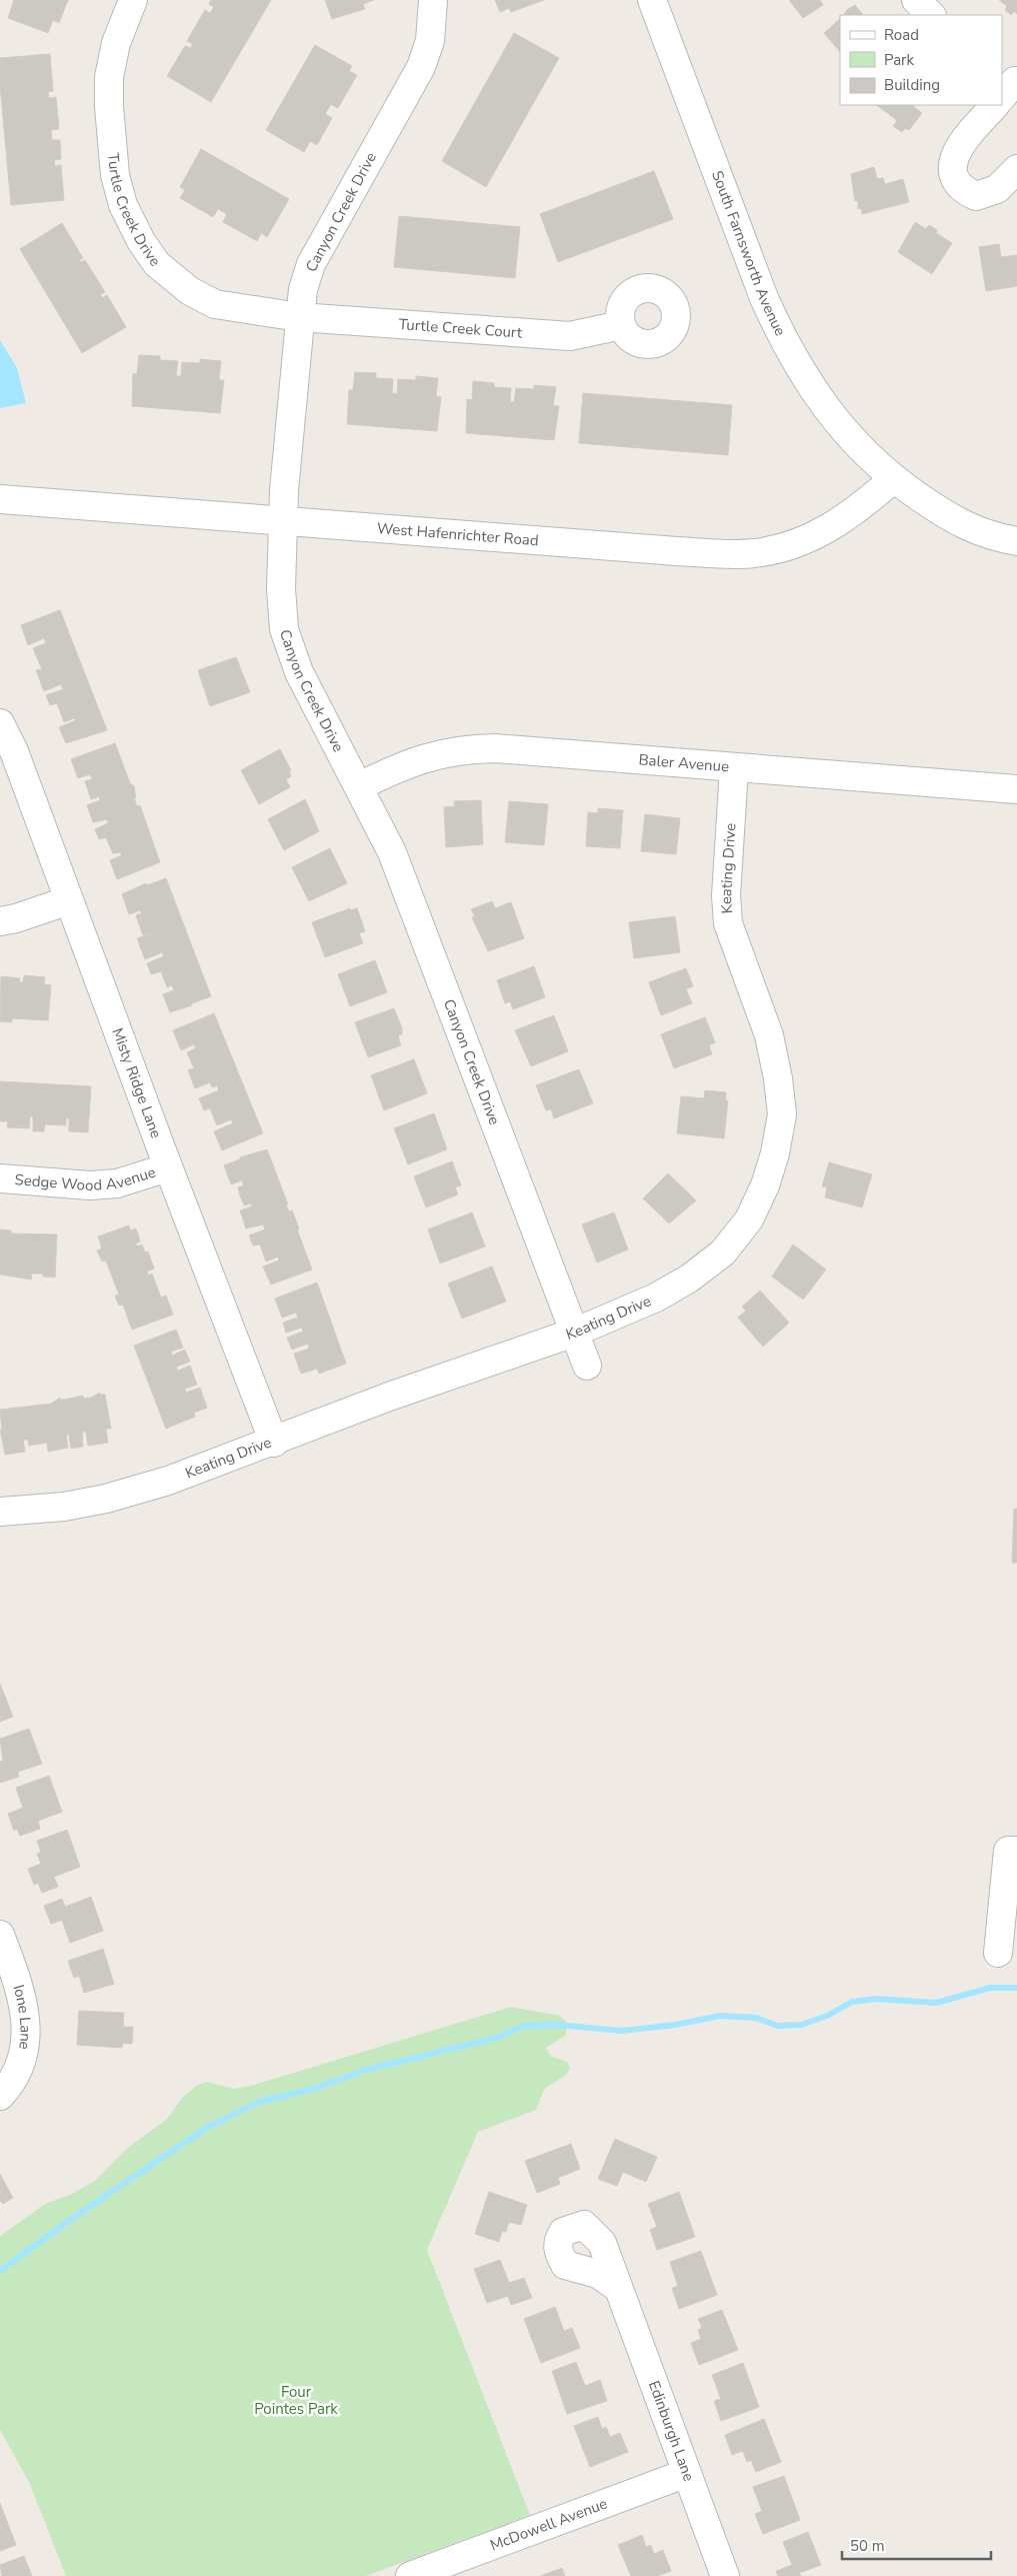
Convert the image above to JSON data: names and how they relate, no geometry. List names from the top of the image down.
{
  "streets": {
    "street": [
      "Turtle Creek Drive",
      "Canyon Creek Drive",
      "South Farnsworth Avenue",
      "Turtle Creek Court",
      "West Hafenrichter Road",
      "Baler Avenue",
      "Keating Drive",
      "Misty Ridge Lane",
      "Sedge Wood Avenue",
      "Ione Lane",
      "Edinburgh Lane",
      "McDowell Avenue"
    ]
  },
  "crossings": [
    ["Turtle Creek Drive", "Canyon Creek Drive"],
    ["Turtle Creek Drive", "Turtle Creek Court"],
    ["Canyon Creek Drive", "Turtle Creek Court"],
    ["Canyon Creek Drive", "West Hafenrichter Road"],
    ["Canyon Creek Drive", "Baler Avenue"],
    ["Canyon Creek Drive", "Keating Drive"],
    ["South Farnsworth Avenue", "West Hafenrichter Road"],
    ["Baler Avenue", "Keating Drive"],
    ["Keating Drive", "Misty Ridge Lane"],
    ["Misty Ridge Lane", "Sedge Wood Avenue"],
    ["Edinburgh Lane", "McDowell Avenue"]
  ],
  "parks": ["Four Pointes Park"],
  "legend": ["Road", "Park", "Building"],
  "scale_bar": "50 m"
}
